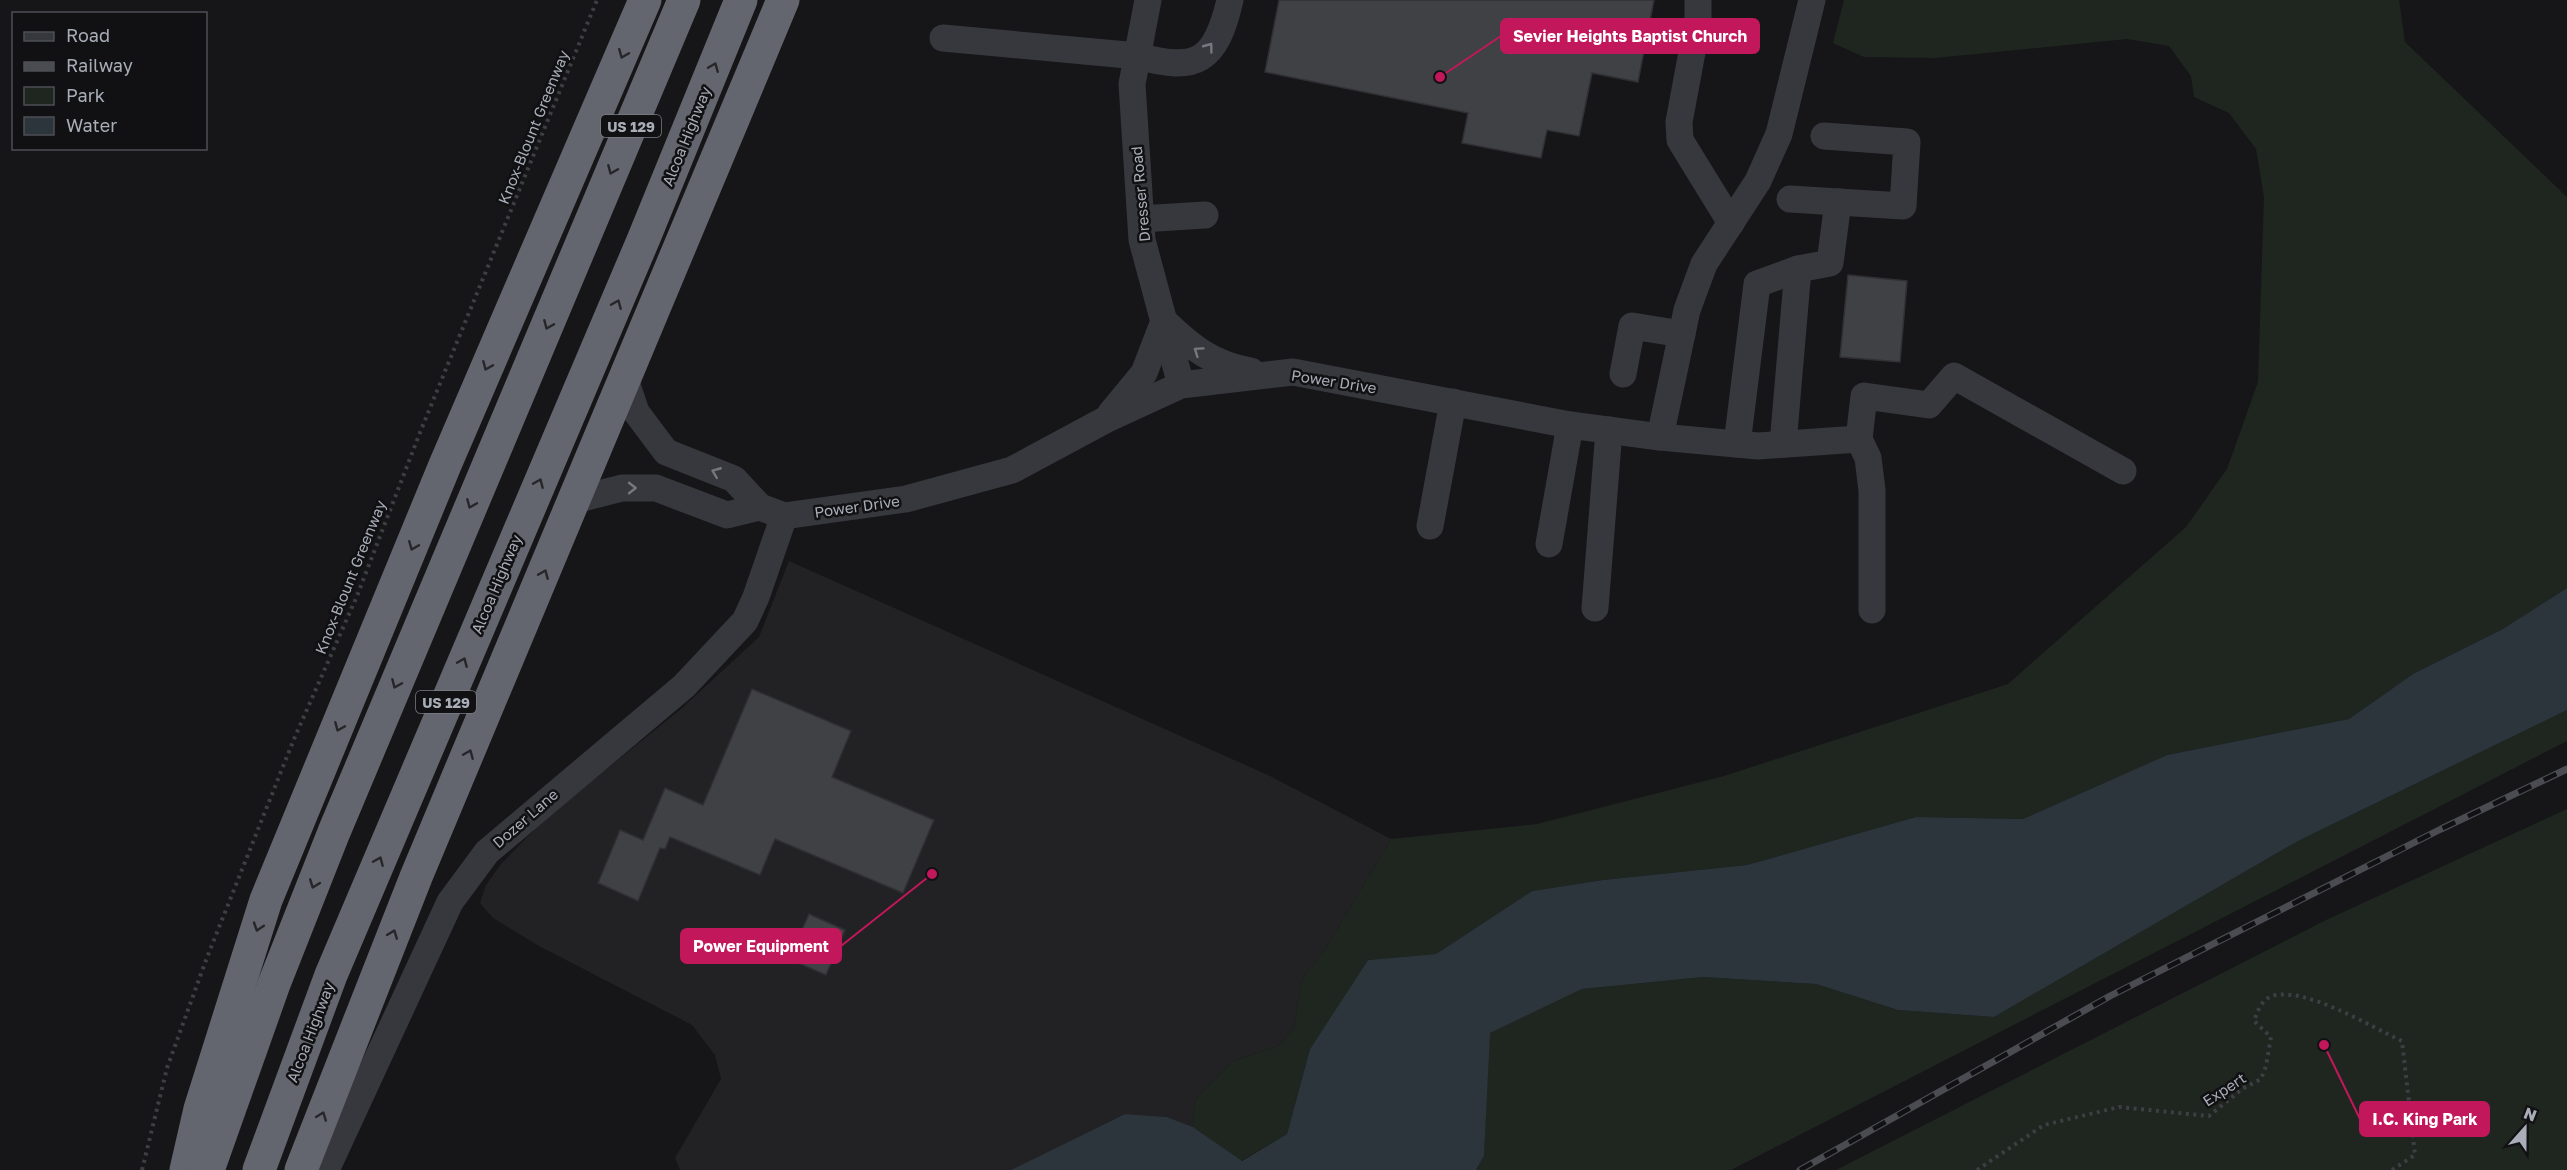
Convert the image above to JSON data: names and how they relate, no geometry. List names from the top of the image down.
{
  "streets": {
    "highway": ["US 129", "Alcoa Highway"],
    "street": ["Dresser Road", "Power Drive", "Dozer Lane"],
    "path": ["Knox-Blount Greenway", "Expert"]
  },
  "crossings": [
    ["Dresser Road", "Power Drive"],
    ["Power Drive", "Dozer Lane"]
  ],
  "places": ["Sevier Heights Baptist Church", "Power Equipment", "I.C. King Park"],
  "legend": [
    "Road",
    "Railway",
    "Park",
    "Water"
  ],
  "north": "top"
}
